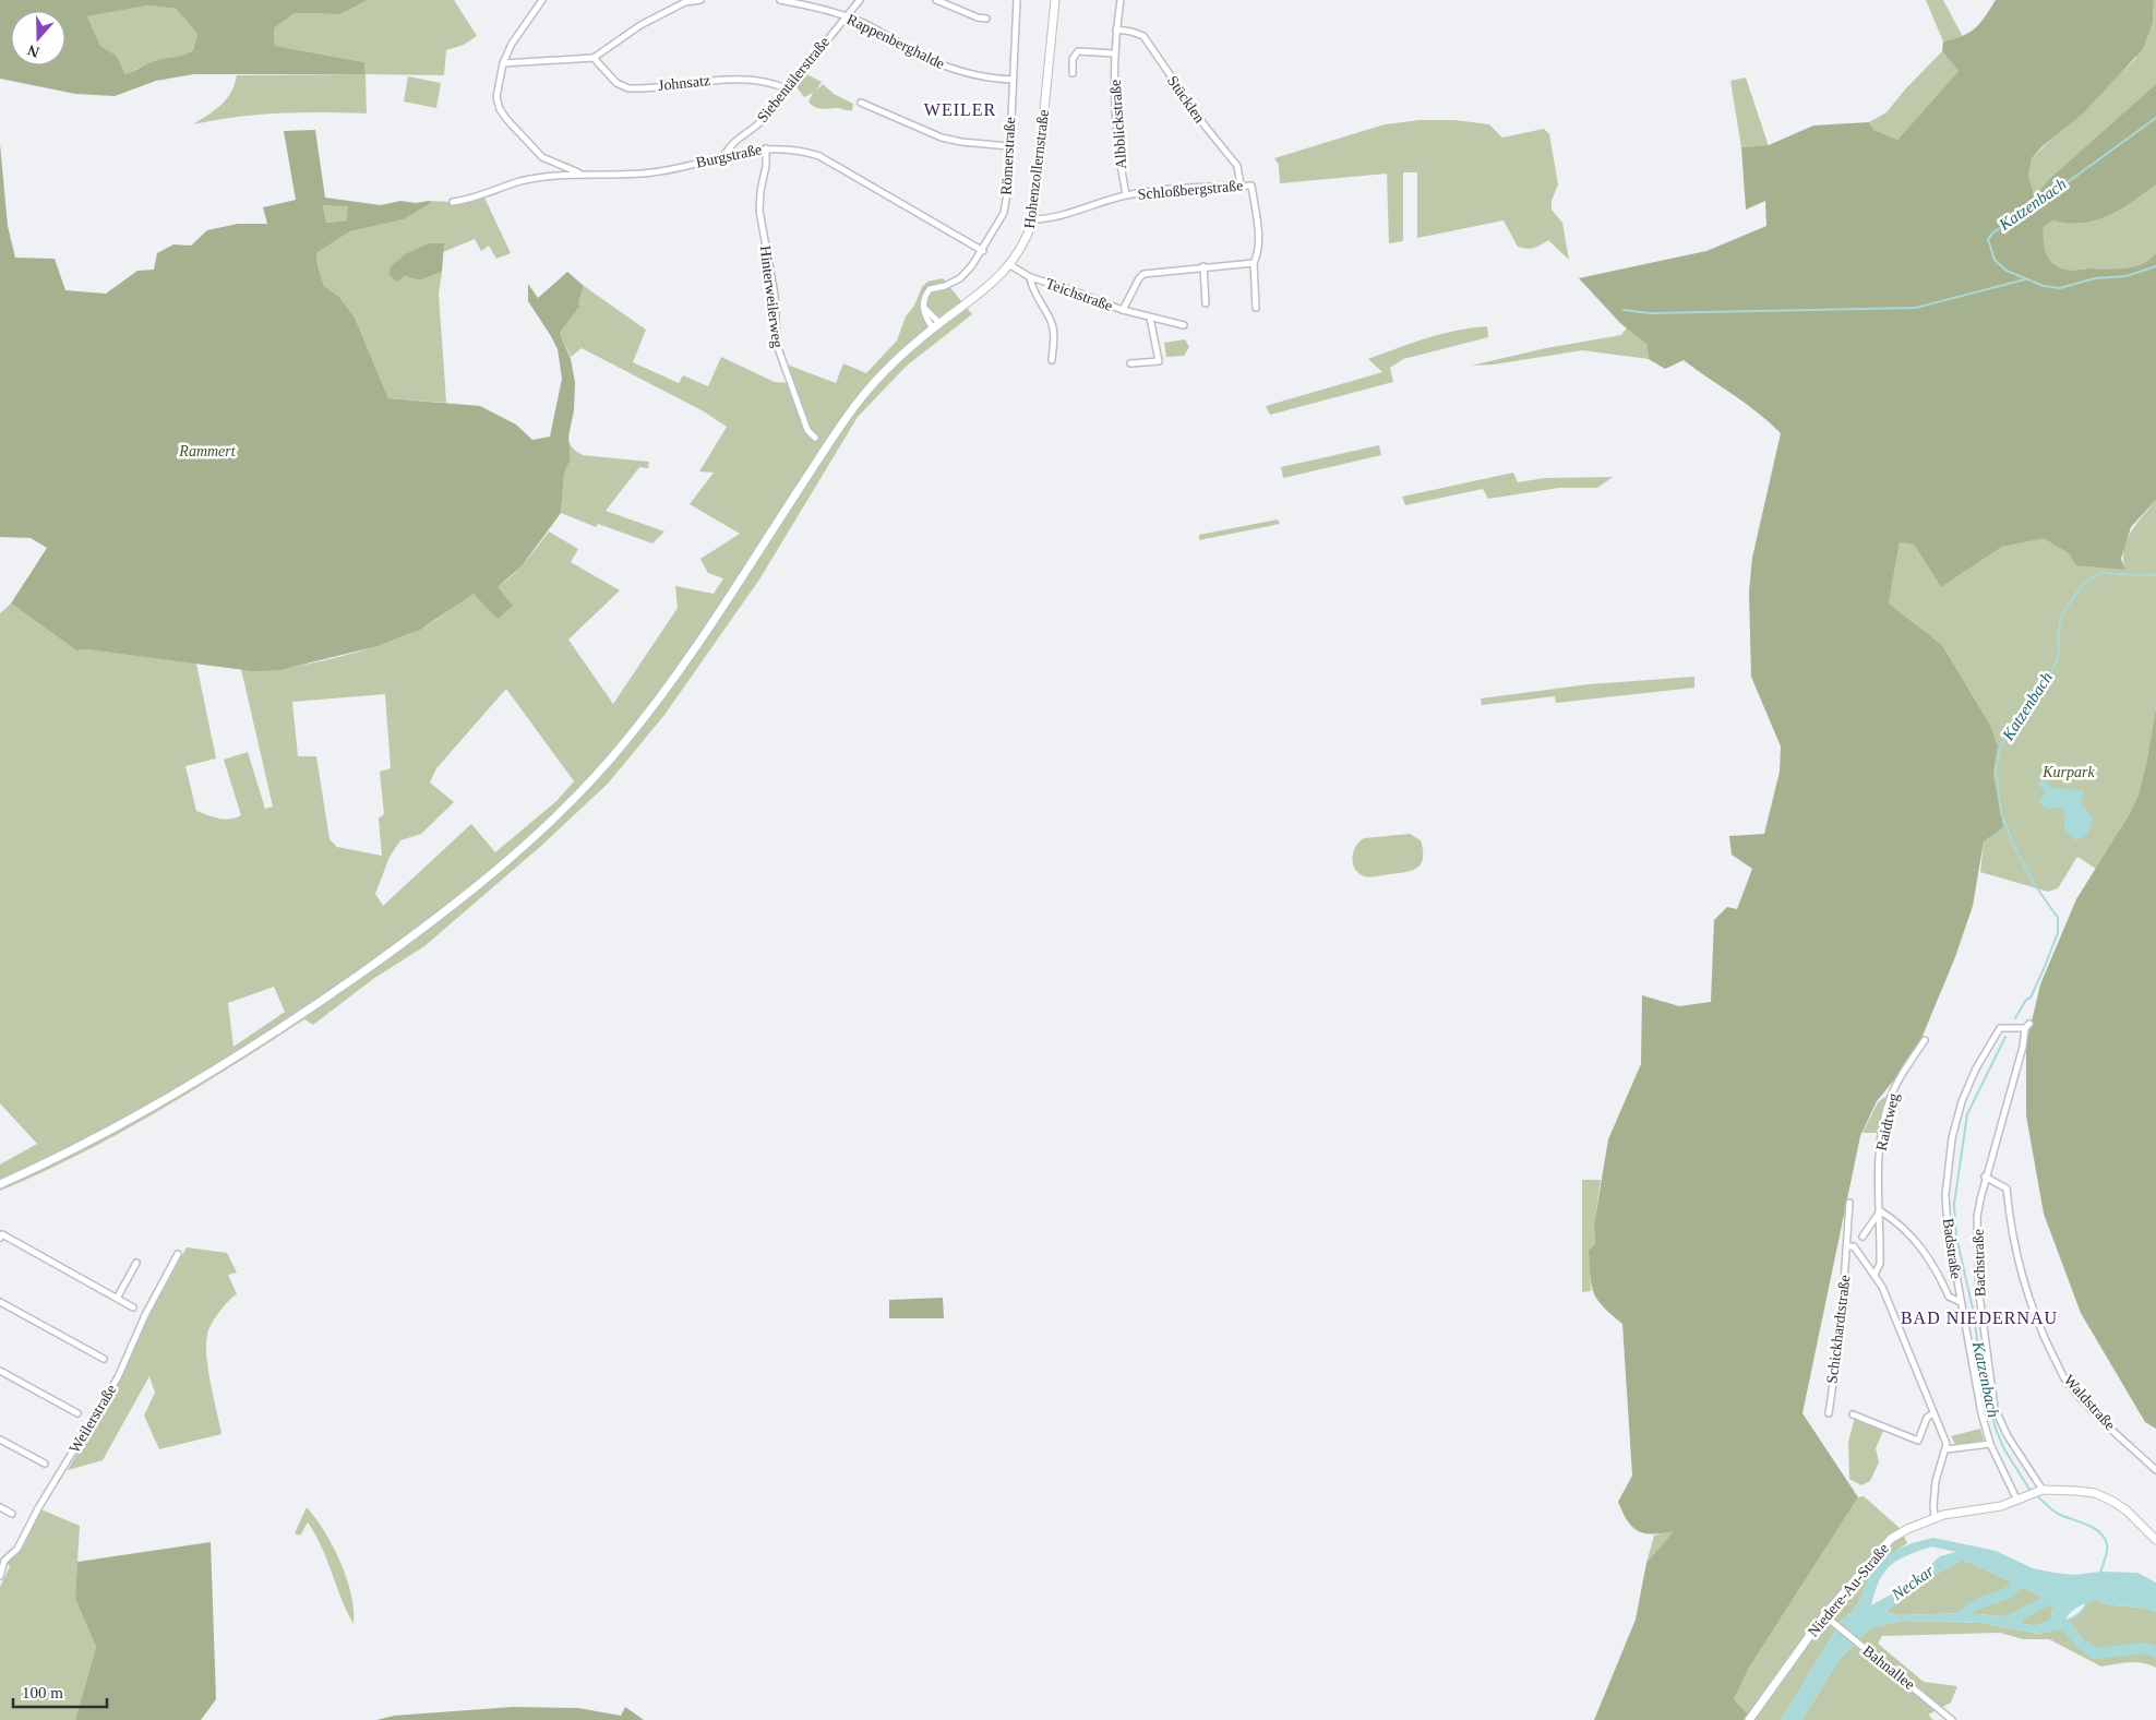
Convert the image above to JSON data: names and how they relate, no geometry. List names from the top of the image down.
{
  "streets": {
    "main road": ["Hohenzollernstraße", "Niedere-Au-Straße"],
    "street": [
      "Rappenberghalde",
      "Siebentälerstraße",
      "Johnsatz",
      "Stücklen",
      "Albblickstraße",
      "Burgstraße",
      "Römerstraße",
      "Schloßbergstraße",
      "Teichstraße",
      "Hinterweilerweg",
      "Raidtweg",
      "Badstraße",
      "Bachstraße",
      "Schickhardtstraße",
      "Waldstraße",
      "Weilerstraße",
      "Bahnallee"
    ]
  },
  "crossings": [
    ["Rappenberghalde", "Siebentälerstraße"],
    ["Rappenberghalde", "Römerstraße"],
    ["Siebentälerstraße", "Johnsatz"],
    ["Siebentälerstraße", "Burgstraße"],
    ["Stücklen", "Albblickstraße"],
    ["Stücklen", "Schloßbergstraße"],
    ["Albblickstraße", "Schloßbergstraße"],
    ["Burgstraße", "Römerstraße"],
    ["Burgstraße", "Hinterweilerweg"],
    ["Römerstraße", "Hohenzollernstraße"],
    ["Hohenzollernstraße", "Schloßbergstraße"],
    ["Hohenzollernstraße", "Teichstraße"],
    ["Badstraße", "Bachstraße"],
    ["Badstraße", "Niedere-Au-Straße"],
    ["Bachstraße", "Waldstraße"],
    ["Bachstraße", "Niedere-Au-Straße"],
    ["Niedere-Au-Straße", "Bahnallee"]
  ],
  "districts": ["WEILER", "BAD NIEDERNAU"],
  "water": ["Katzenbach", "Neckar"],
  "parks": ["Rammert", "Kurpark"],
  "scale_bar": "100 m",
  "north": "bottom"
}
